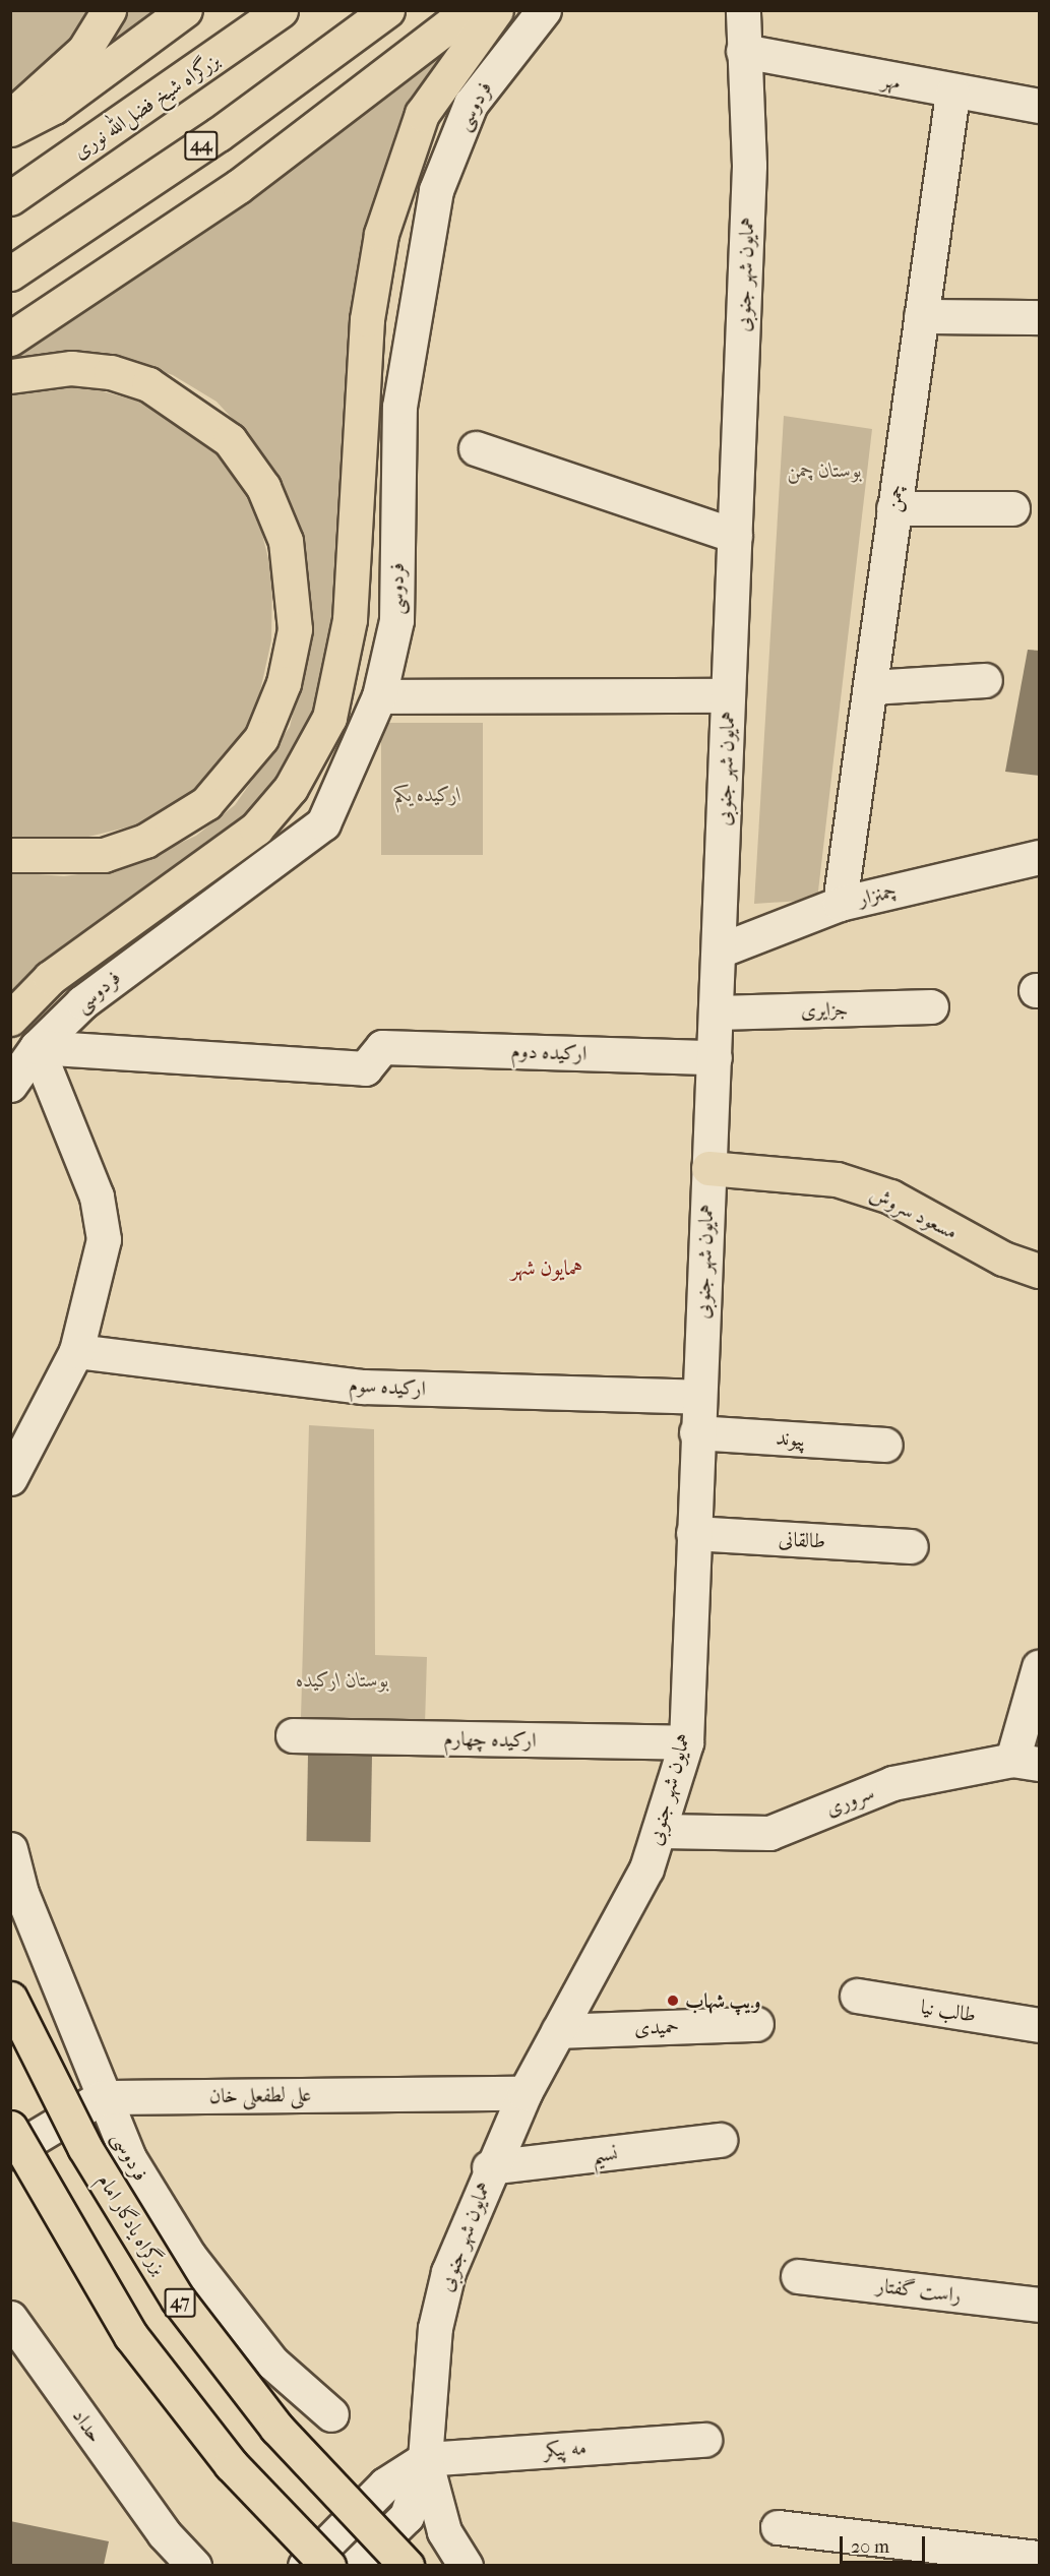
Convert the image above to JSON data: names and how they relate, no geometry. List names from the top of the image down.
{
  "streets": {
    "main road": [
      "بزرگراه شیخ فضل‌الله نوری",
      "44",
      "مسعود سروش",
      "بزرگراه یادگار امام",
      "47"
    ],
    "street": [
      "مهر",
      "فردوسی",
      "همایون‌ شهر جنوبی",
      "چمن",
      "چمنزار",
      "جزایری",
      "ارکیده دوم",
      "ارکیده سوم",
      "پیوند",
      "طالقانی",
      "ارکیده چهارم",
      "سروری",
      "طالب‌ نیا",
      "حمیدی",
      "علی لطفعلی خان",
      "نسیم",
      "راست گفتار",
      "حداد",
      "مه‌ پیکر"
    ]
  },
  "crossings": [
    ["مهر", "همایون‌ شهر جنوبی"],
    ["مهر", "چمن"],
    ["فردوسی", "ارکیده دوم"],
    ["فردوسی", "علی لطفعلی خان"],
    ["همایون‌ شهر جنوبی", "چمنزار"],
    ["همایون‌ شهر جنوبی", "جزایری"],
    ["همایون‌ شهر جنوبی", "ارکیده دوم"],
    ["همایون‌ شهر جنوبی", "مسعود سروش"],
    ["همایون‌ شهر جنوبی", "ارکیده سوم"],
    ["همایون‌ شهر جنوبی", "پیوند"],
    ["همایون‌ شهر جنوبی", "طالقانی"],
    ["همایون‌ شهر جنوبی", "ارکیده چهارم"],
    ["همایون‌ شهر جنوبی", "سروری"],
    ["همایون‌ شهر جنوبی", "حمیدی"],
    ["همایون‌ شهر جنوبی", "علی لطفعلی خان"],
    ["همایون‌ شهر جنوبی", "نسیم"],
    ["همایون‌ شهر جنوبی", "مه‌ پیکر"],
    ["چمن", "چمنزار"]
  ],
  "districts": ["همایون شهر"],
  "parks": ["بوستان چمن", "ارکیده یکم", "بوستان ارکیده"],
  "places": ["ویپ شهاب"],
  "scale_bar": "20 m"
}
